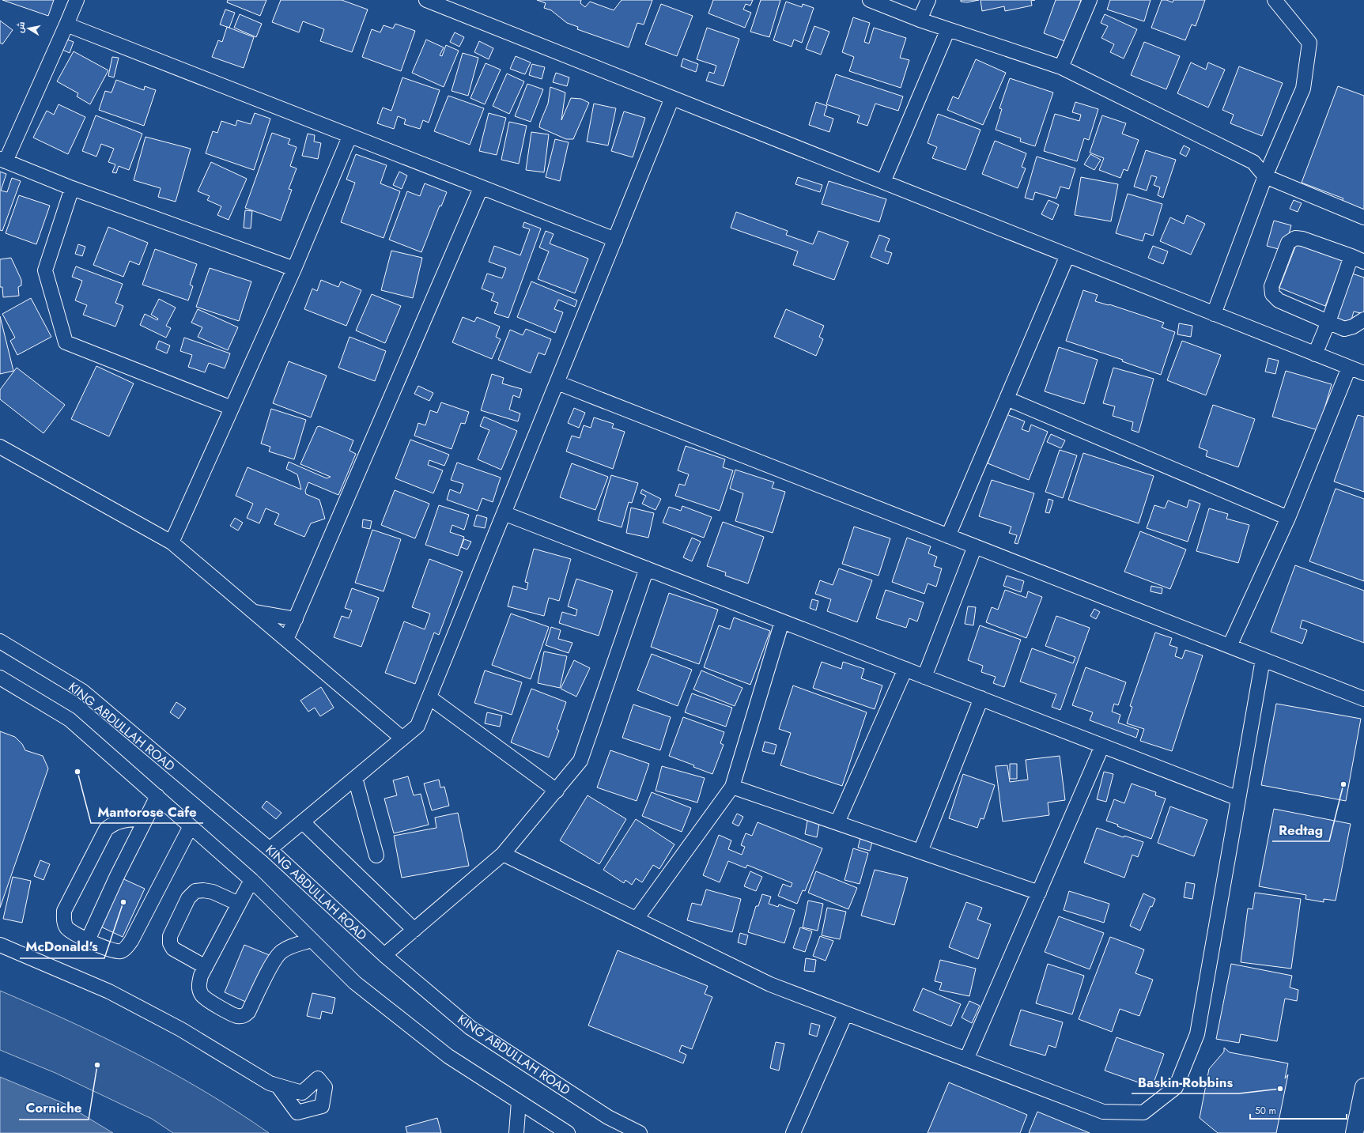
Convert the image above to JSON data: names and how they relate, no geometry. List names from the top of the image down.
{
  "streets": {
    "street": ["KING ABDULLAH ROAD"]
  },
  "places": [
    "Mantorose Cafe",
    "Redtag",
    "McDonald's",
    "Corniche",
    "Baskin-Robbins"
  ],
  "scale_bar": "50 m",
  "north": "left"
}
